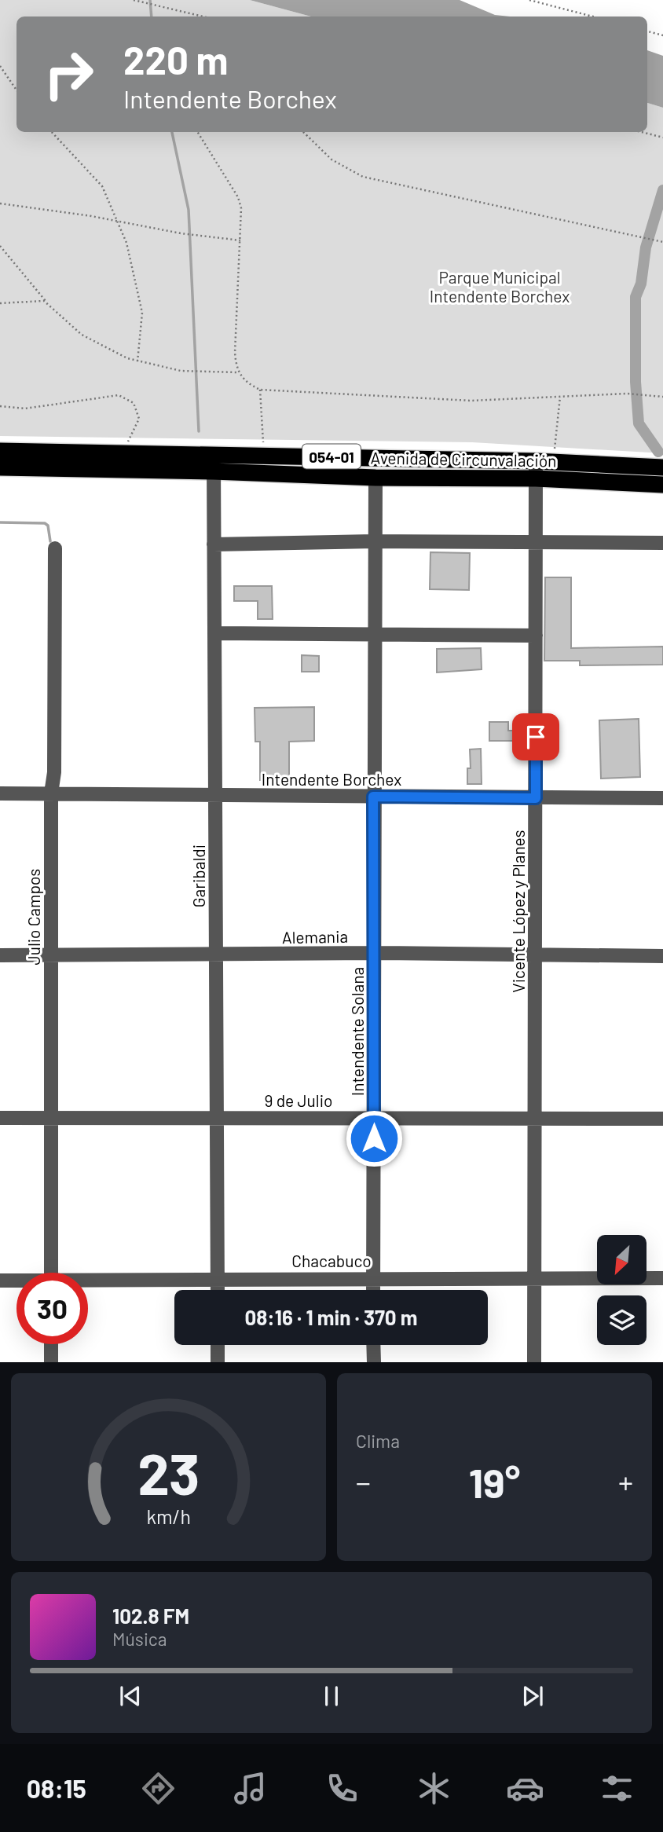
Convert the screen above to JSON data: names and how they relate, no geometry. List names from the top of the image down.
{
  "streets": {
    "highway": ["054-01", "Avenida de Circunvalación"],
    "street": [
      "Intendente Borchex",
      "Garibaldi",
      "Vicente López y Planes",
      "Julio Campos",
      "Alemania",
      "Intendente Solana",
      "9 de Julio",
      "Chacabuco"
    ]
  },
  "crossings": [
    ["Avenida de Circunvalación", "Garibaldi"],
    ["Avenida de Circunvalación", "Vicente López y Planes"],
    ["Avenida de Circunvalación", "Intendente Solana"],
    ["Intendente Borchex", "Garibaldi"],
    ["Intendente Borchex", "Vicente López y Planes"],
    ["Intendente Borchex", "Julio Campos"],
    ["Intendente Borchex", "Intendente Solana"],
    ["Garibaldi", "Alemania"],
    ["Garibaldi", "9 de Julio"],
    ["Garibaldi", "Chacabuco"],
    ["Vicente López y Planes", "Alemania"],
    ["Vicente López y Planes", "9 de Julio"],
    ["Vicente López y Planes", "Chacabuco"],
    ["Julio Campos", "Alemania"],
    ["Julio Campos", "9 de Julio"],
    ["Alemania", "Intendente Solana"],
    ["Intendente Solana", "9 de Julio"],
    ["Intendente Solana", "Chacabuco"]
  ],
  "parks": ["Parque Municipal Intendente Borchex"],
  "north": "bottom left",
  "page": {
    "turn": ["220 m", "Intendente Borchex"],
    "limit": "30",
    "trip": "08:16 · 1 min · 370 m",
    "tile": "Clima",
    "heat": ["−", "19°", "+"],
    "song": ["102.8 FM", "Música"],
    "tabs": "08:15",
    "gauge": ["23", "km/h"]
  }
}
